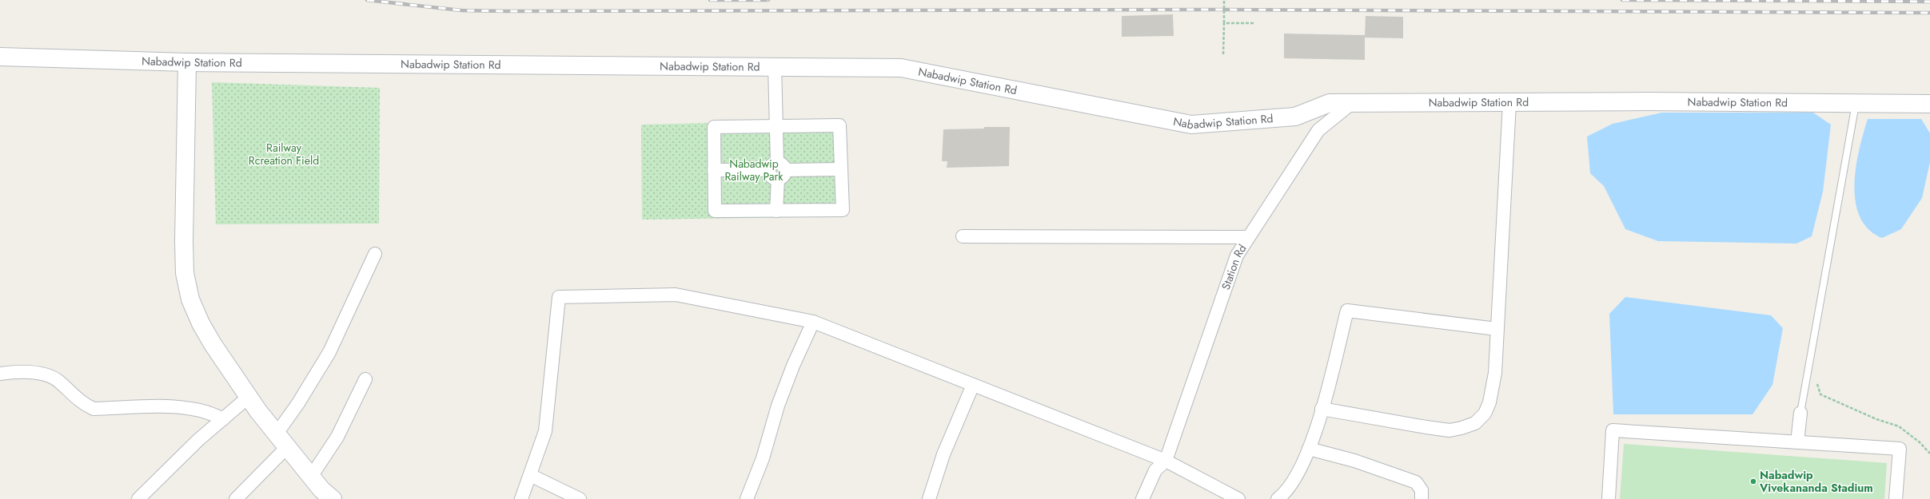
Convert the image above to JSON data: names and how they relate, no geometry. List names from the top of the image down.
{
  "streets": {
    "main road": ["Nabadwip Station Rd"],
    "street": ["Station Rd"]
  },
  "crossings": [
    ["Nabadwip Station Rd", "Station Rd"]
  ],
  "parks": ["Railway Rcreation Field", "Nabadwip Railway Park"],
  "places": ["Nabadwip Vivekananda Stadium"]
}
